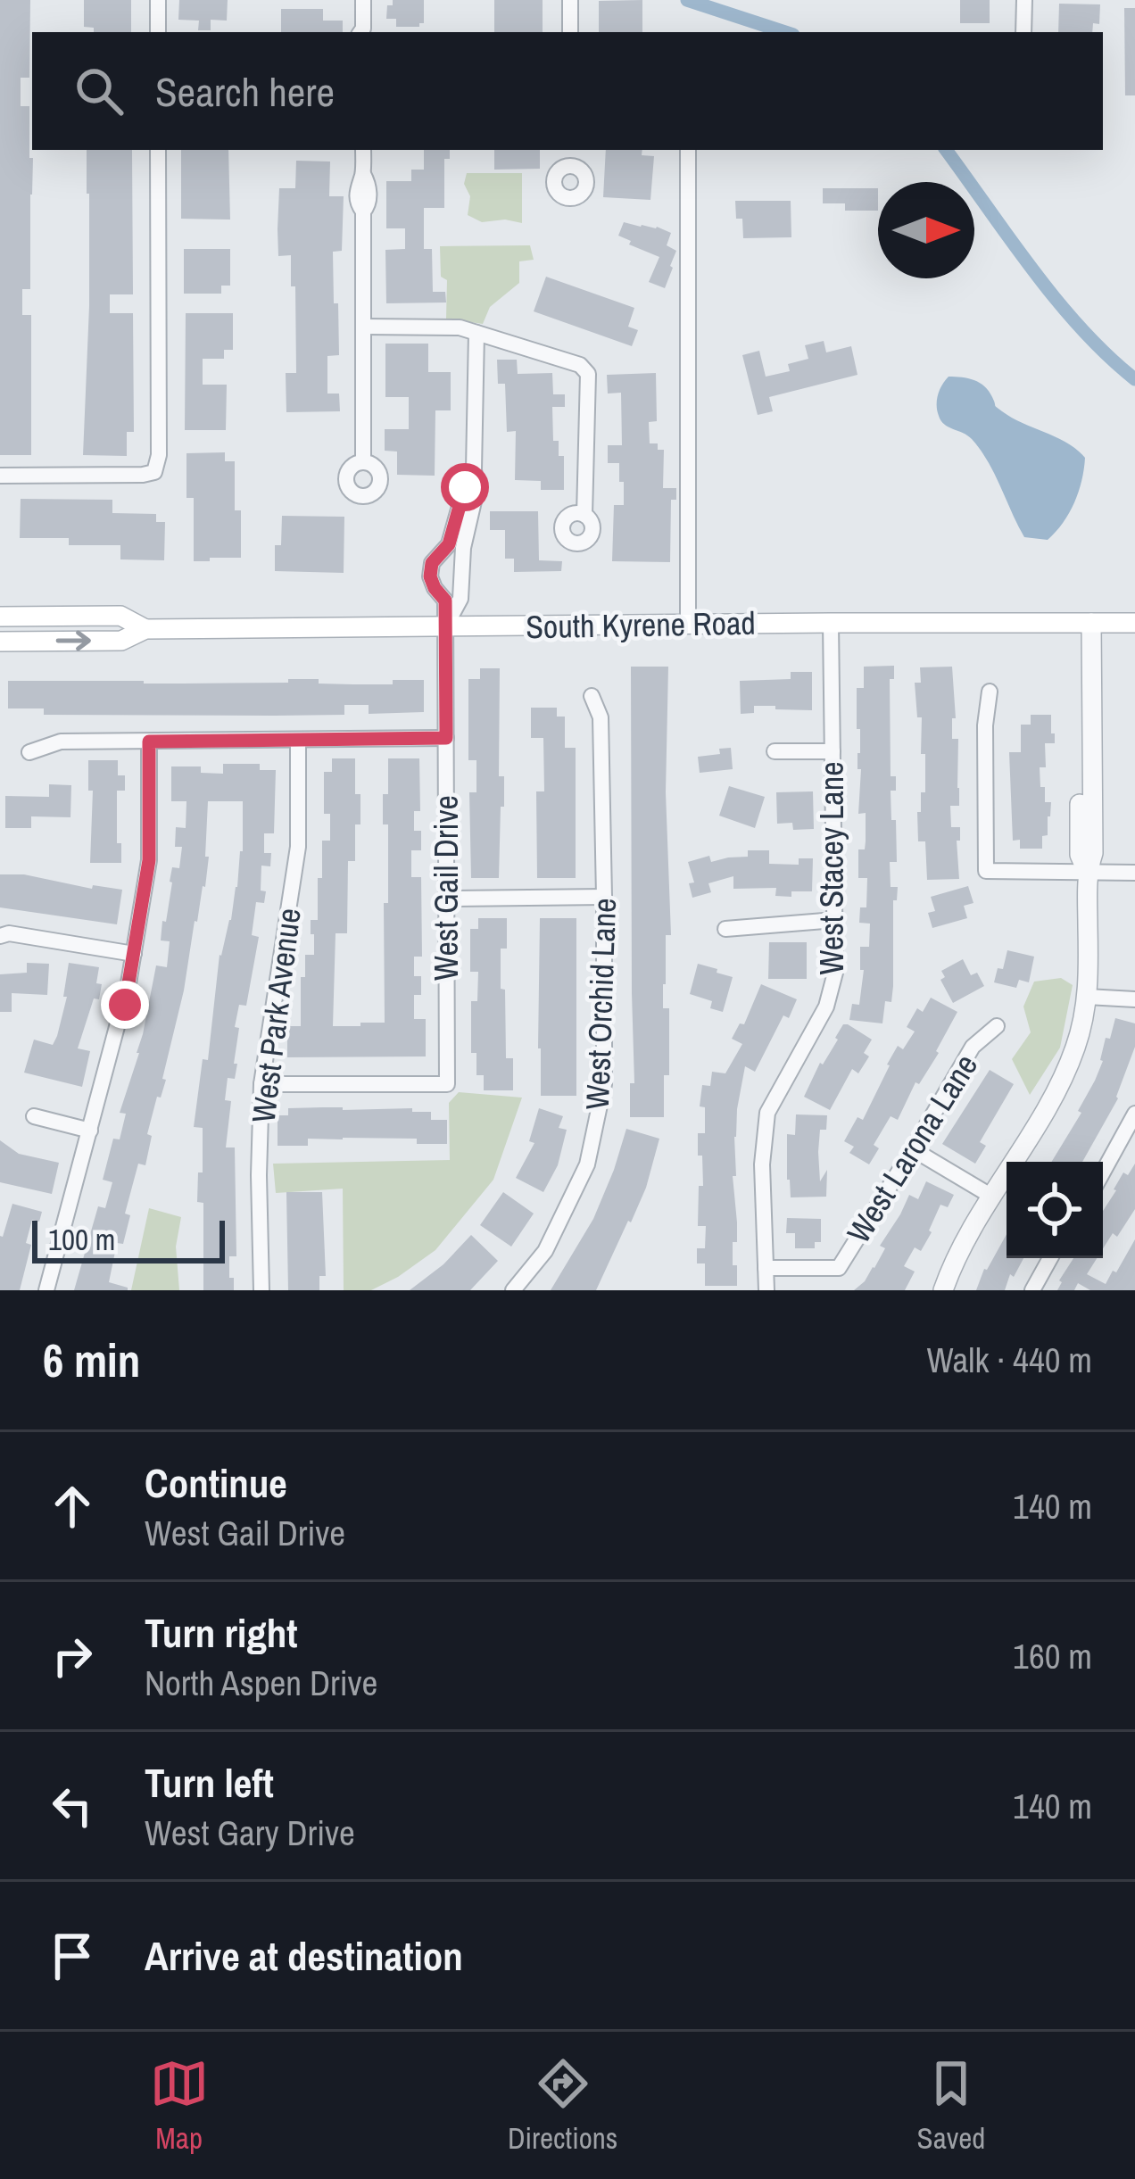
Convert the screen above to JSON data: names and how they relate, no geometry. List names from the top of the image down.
{
  "streets": {
    "main road": ["South Kyrene Road"],
    "street": [
      "West Stacey Lane",
      "West Gail Drive",
      "West Orchid Lane",
      "West Park Avenue",
      "West Larona Lane"
    ]
  },
  "crossings": [
    ["South Kyrene Road", "West Stacey Lane"],
    ["South Kyrene Road", "West Gail Drive"],
    ["West Stacey Lane", "West Larona Lane"],
    ["West Gail Drive", "West Park Avenue"]
  ],
  "scale_bar": "100 m",
  "north": "right",
  "page": {
    "search": "Search here",
    "scale": "100 m",
    "heading": ["6 min", "Walk · 440 m"],
    "list": [
      ["Continue", "West Gail Drive", "140 m"],
      ["Turn right", "North Aspen Drive", "160 m"],
      ["Turn left", "West Gary Drive", "140 m"],
      "Arrive at destination"
    ],
    "nav": ["Map", "Directions", "Saved"]
  }
}
